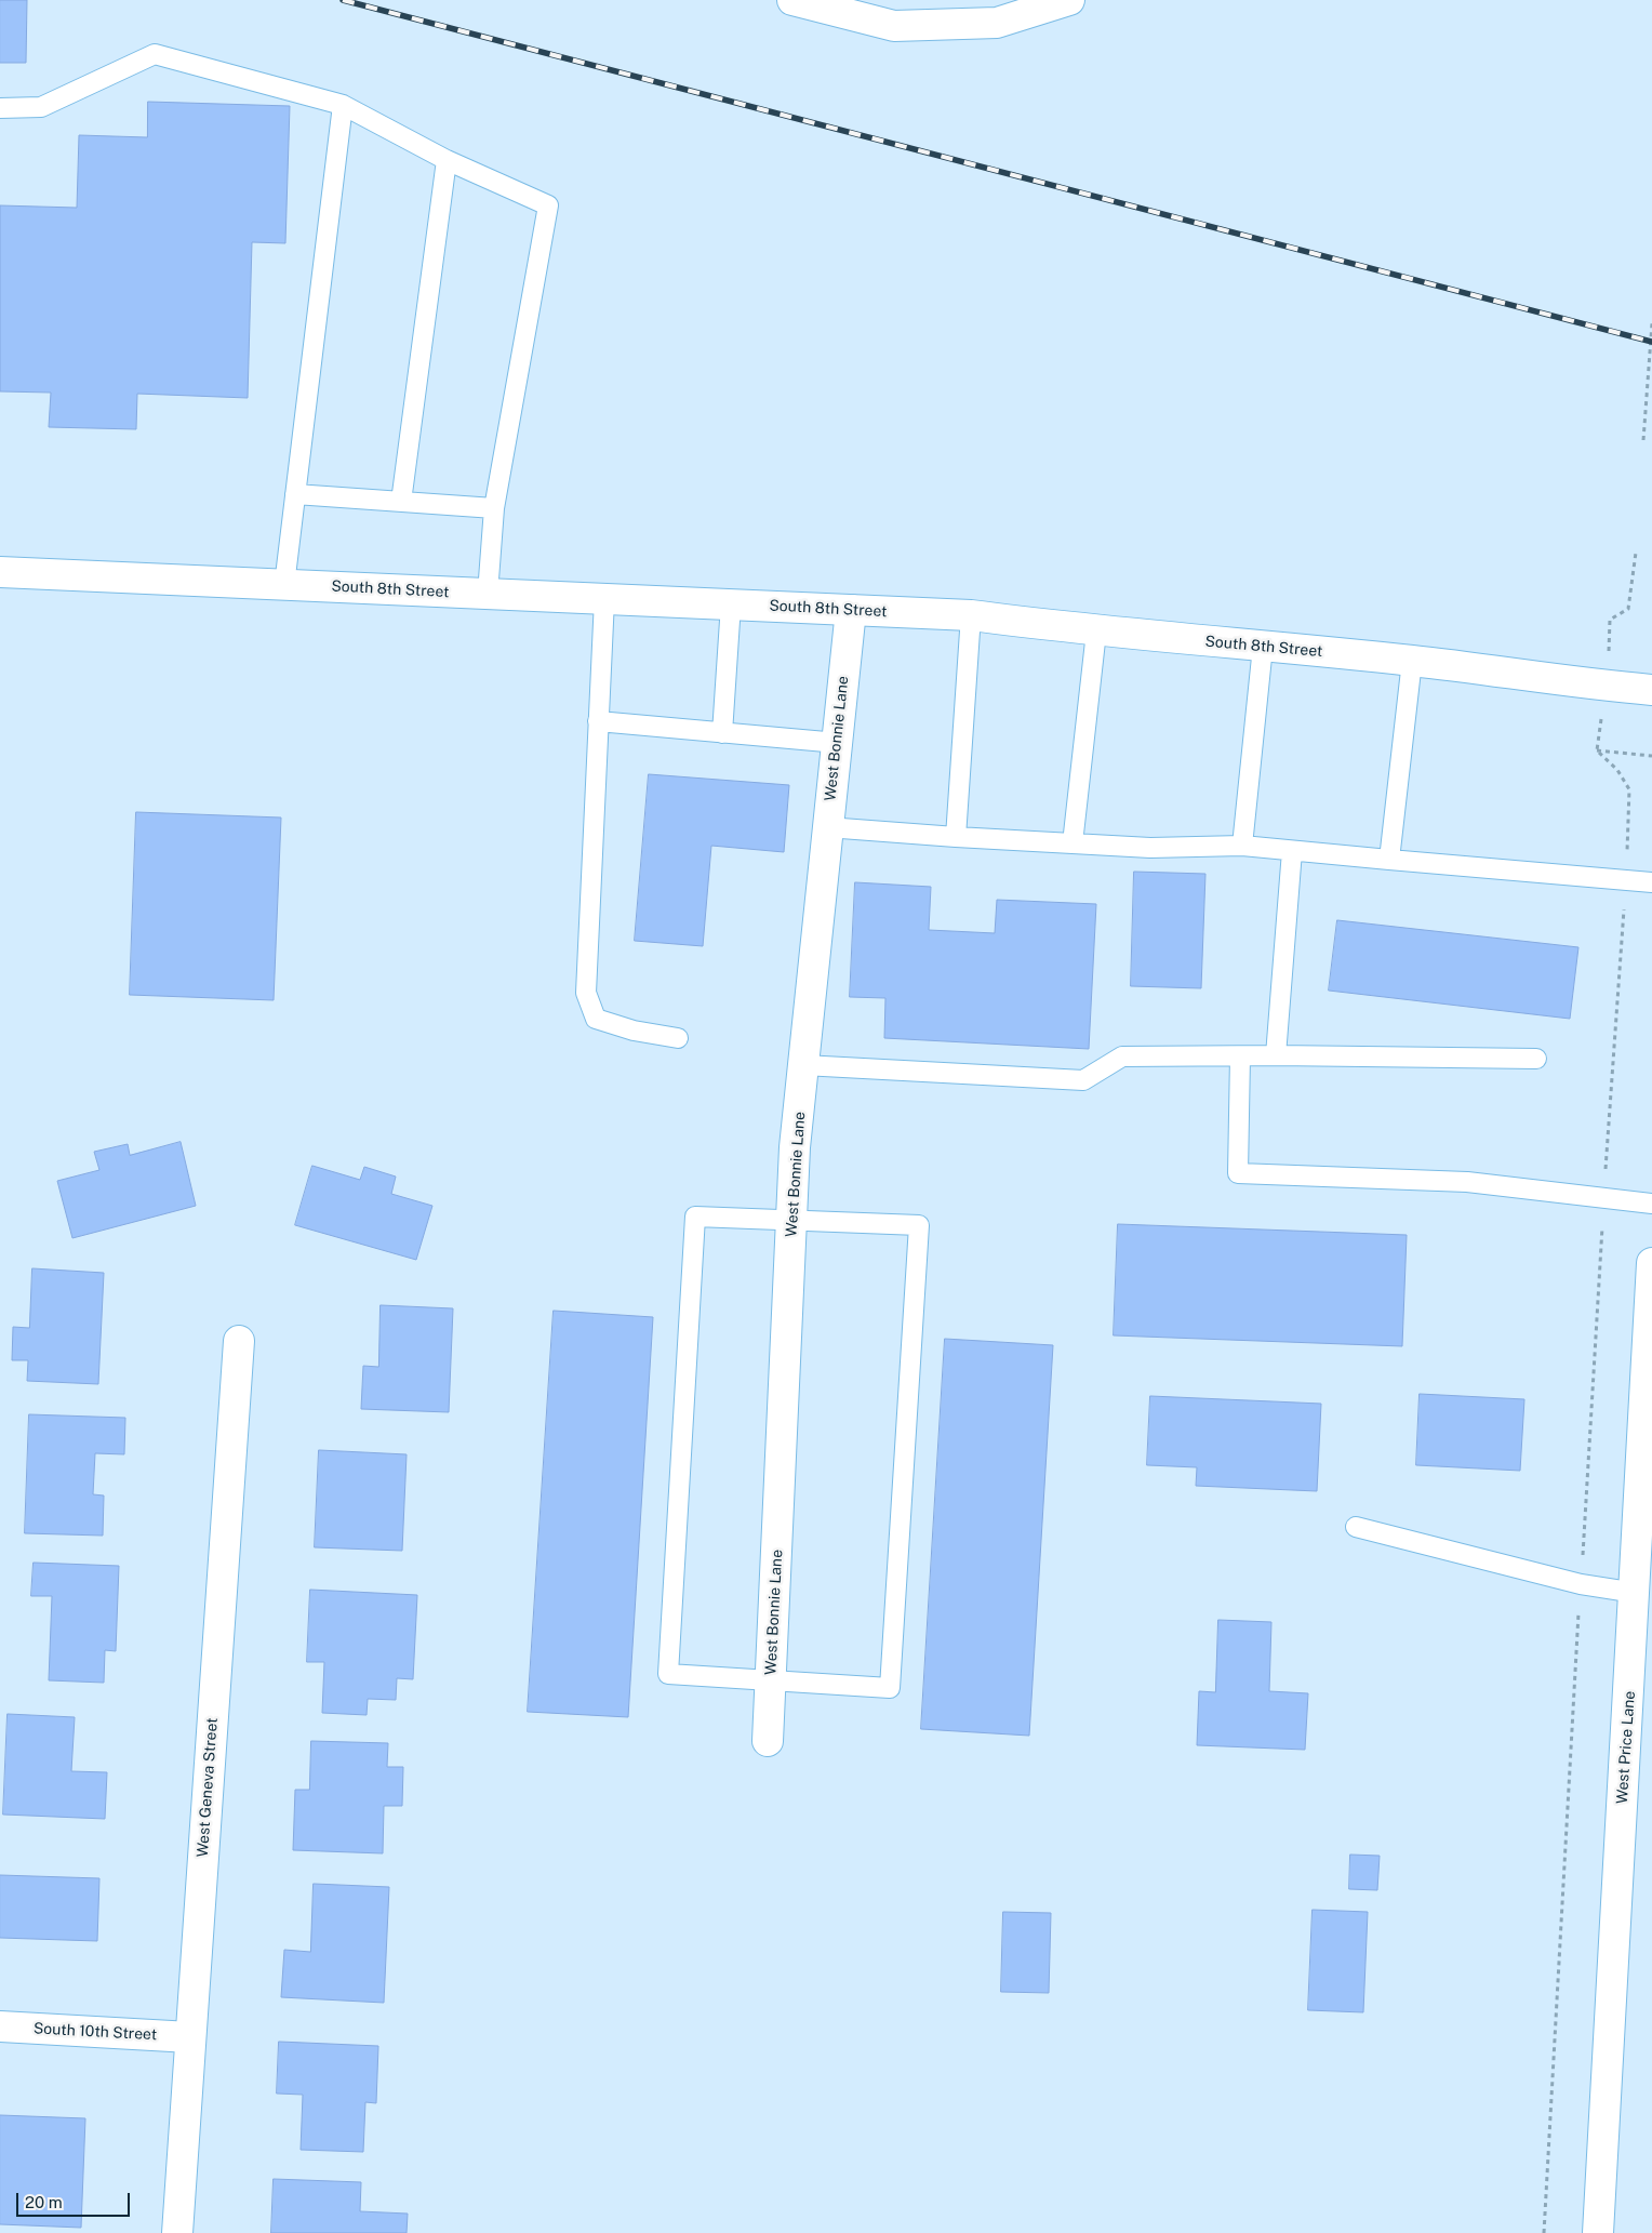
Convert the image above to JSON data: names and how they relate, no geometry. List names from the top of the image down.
{
  "streets": {
    "street": [
      "South 8th Street",
      "West Bonnie Lane",
      "West Price Lane",
      "West Geneva Street",
      "South 10th Street"
    ]
  },
  "crossings": [
    ["South 8th Street", "West Bonnie Lane"],
    ["West Geneva Street", "South 10th Street"]
  ],
  "scale_bar": "20 m"
}
